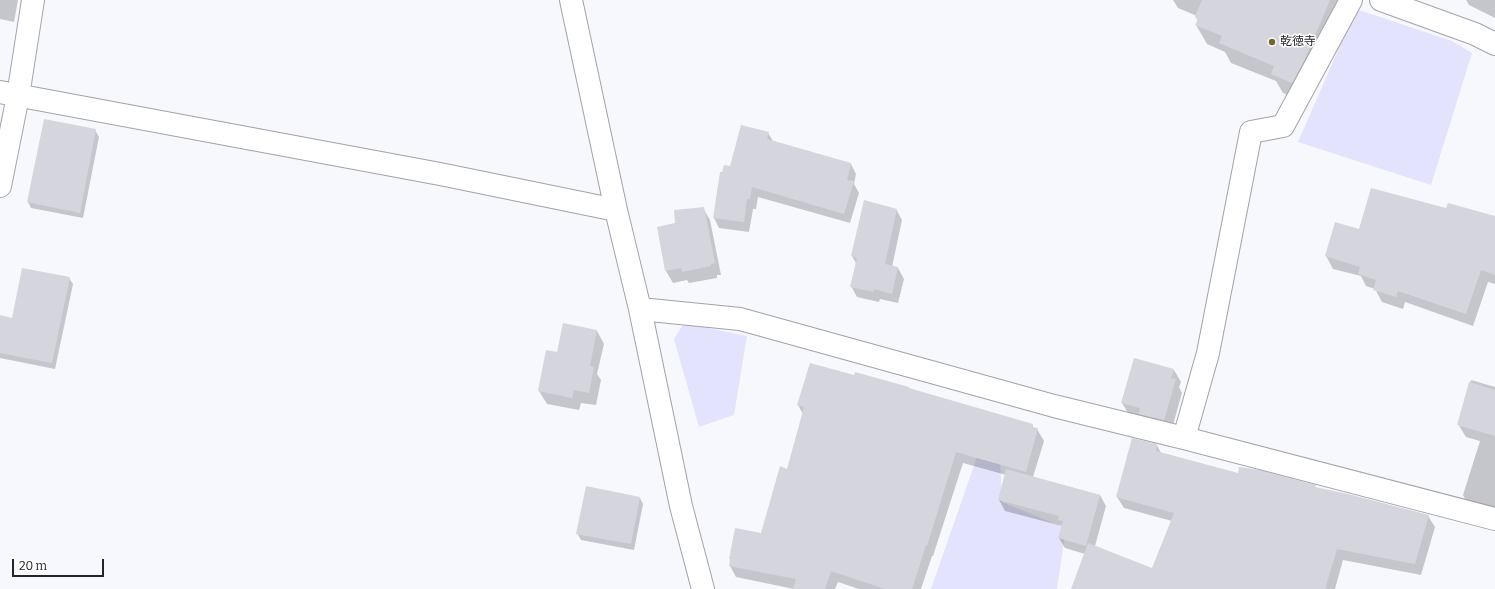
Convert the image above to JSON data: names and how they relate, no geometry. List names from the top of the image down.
{
  "places": ["乾徳寺"],
  "scale_bar": "20 m"
}
